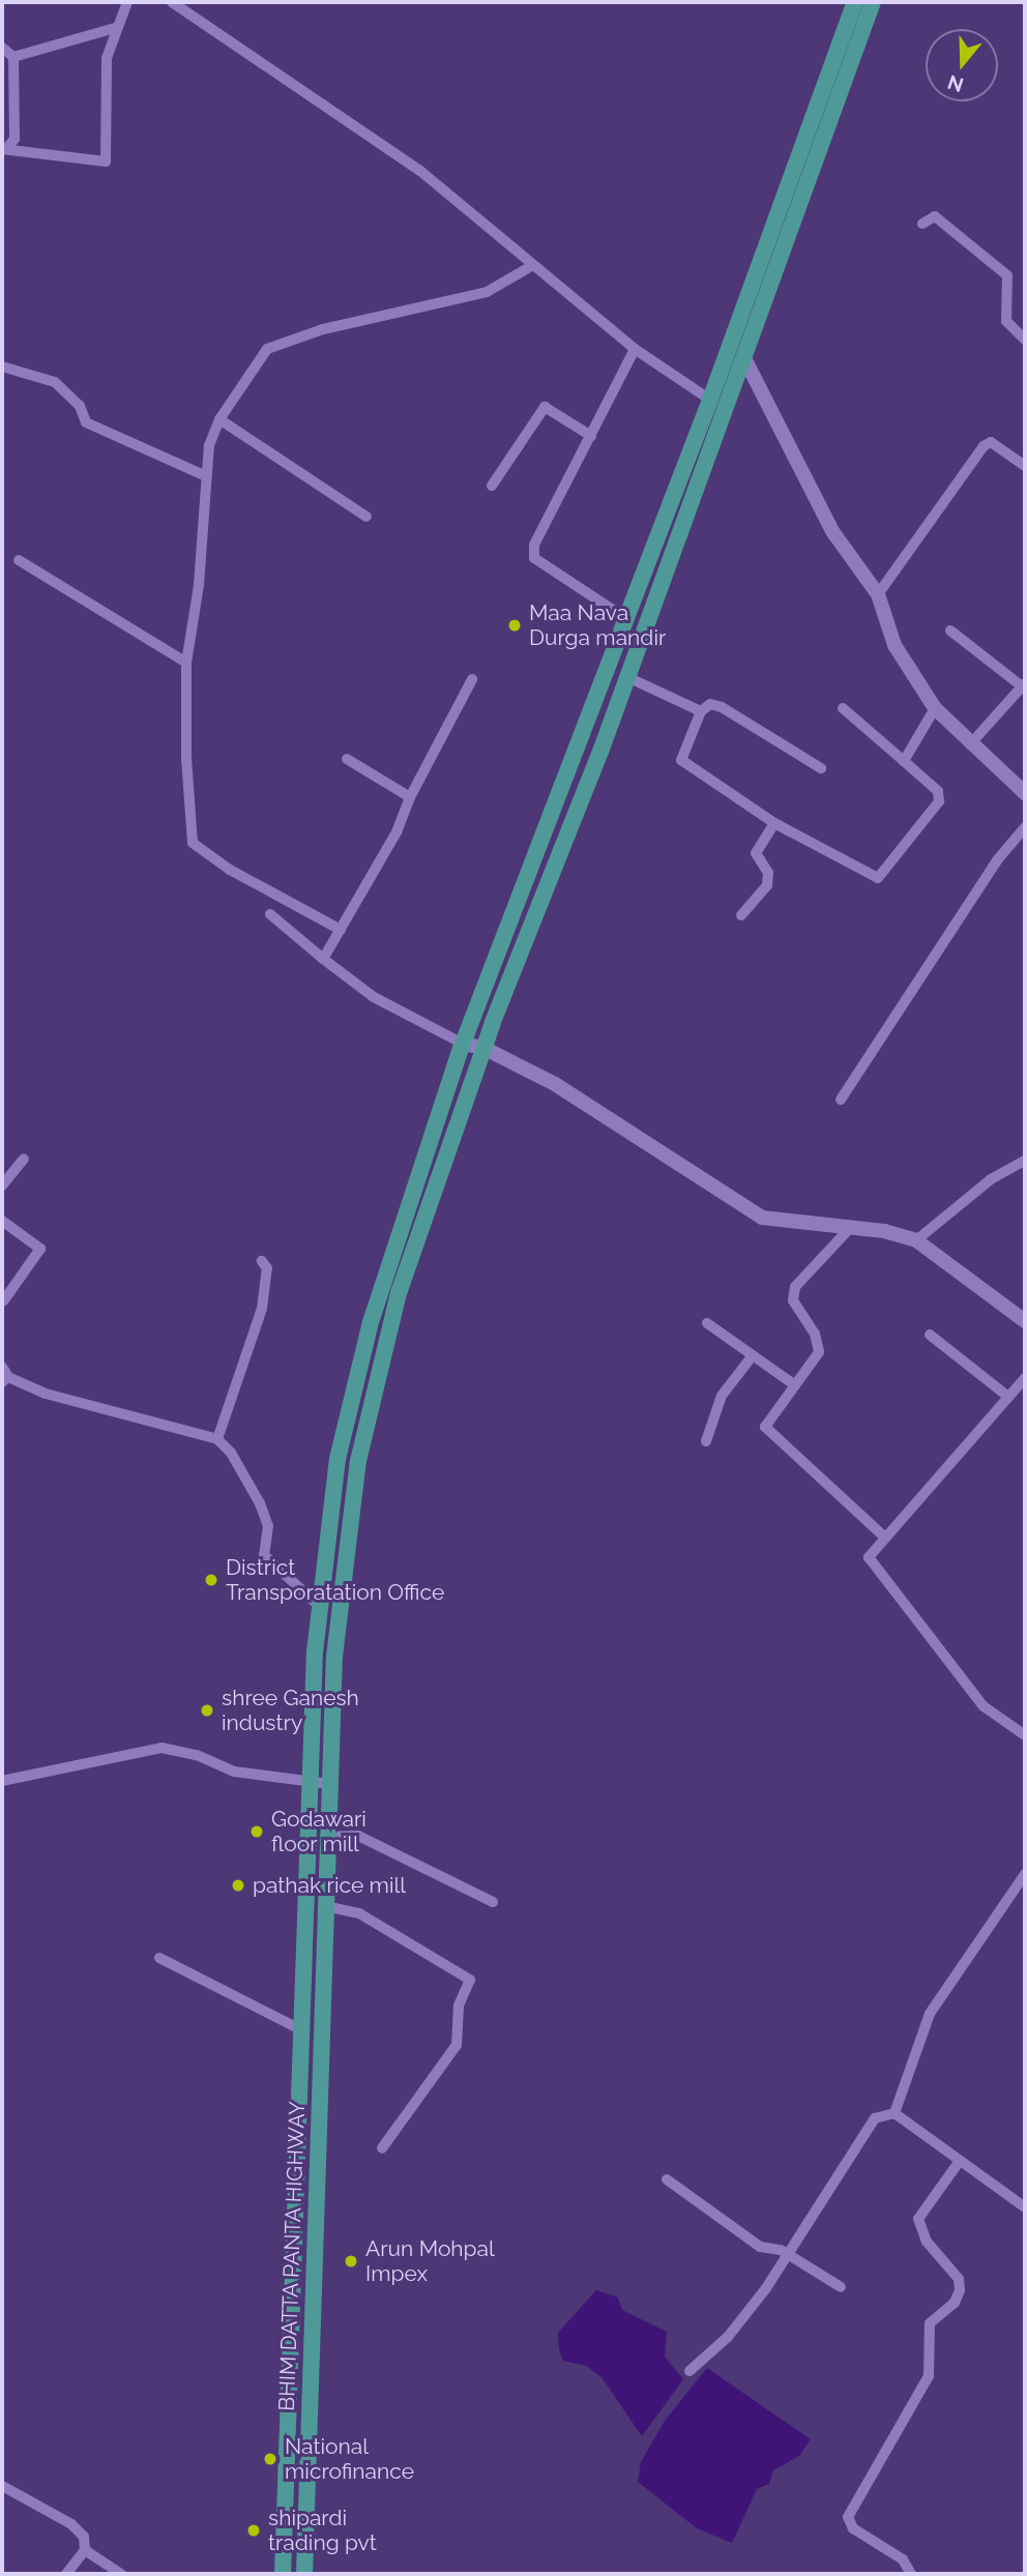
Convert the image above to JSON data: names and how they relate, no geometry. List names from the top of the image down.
{
  "streets": {
    "highway": ["BHIM DATTA PANTA HIGHWAY"]
  },
  "places": [
    "Maa Nava Durga mandir",
    "District Transporatation Office",
    "shree Ganesh industry",
    "Godawari floor mill",
    "pathak rice mill",
    "Arun Mohpal Impex",
    "National microfinance",
    "shipardi trading pvt"
  ],
  "north": "bottom"
}
